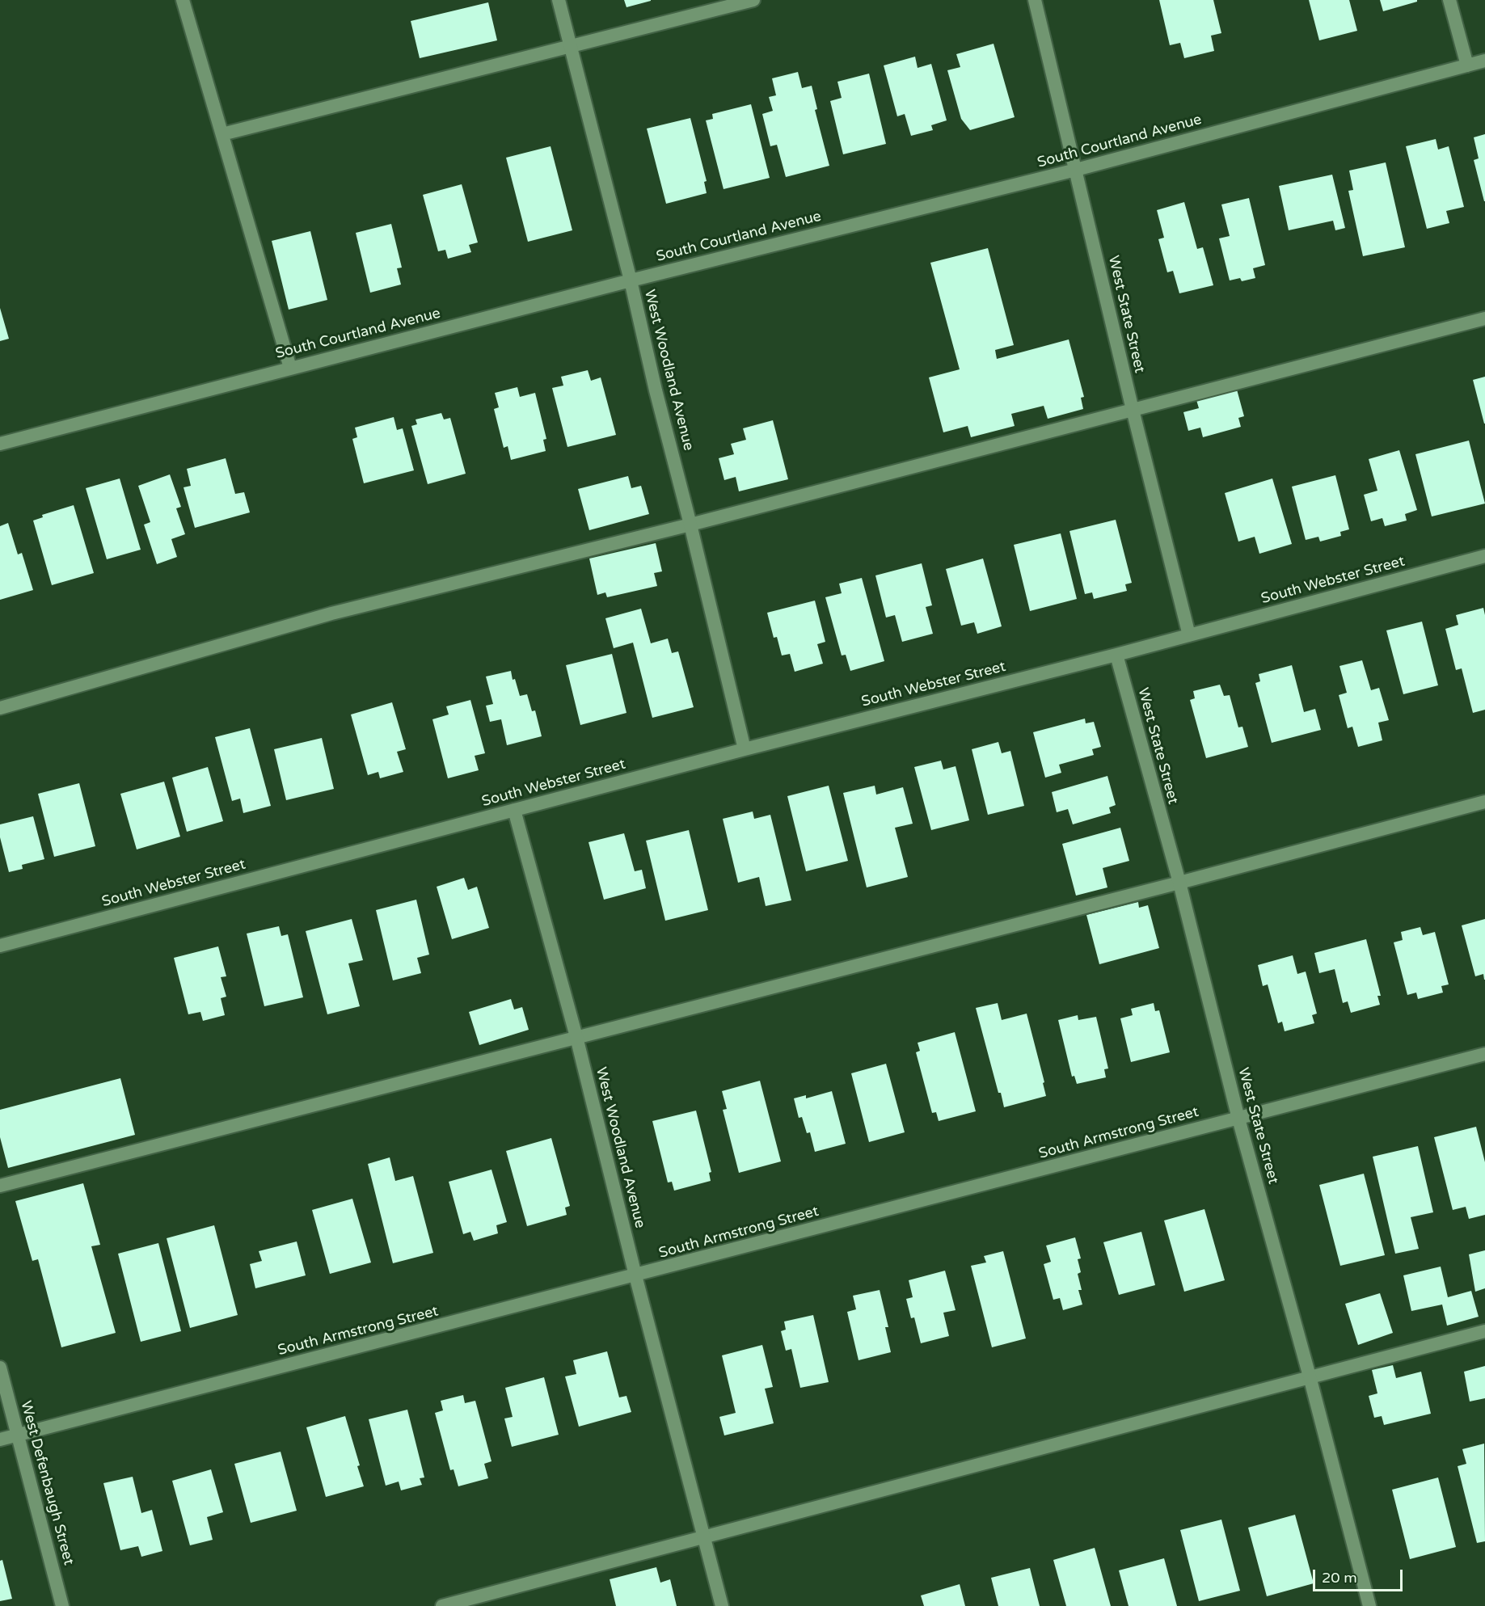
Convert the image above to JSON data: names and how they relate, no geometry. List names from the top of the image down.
{
  "streets": {
    "street": [
      "South Courtland Avenue",
      "West State Street",
      "West Woodland Avenue",
      "South Webster Street",
      "South Armstrong Street",
      "West Defenbaugh Street"
    ]
  },
  "crossings": [
    ["South Courtland Avenue", "West State Street"],
    ["South Courtland Avenue", "West Woodland Avenue"],
    ["West State Street", "South Webster Street"],
    ["West State Street", "South Armstrong Street"],
    ["West Woodland Avenue", "South Webster Street"],
    ["West Woodland Avenue", "South Armstrong Street"],
    ["South Armstrong Street", "West Defenbaugh Street"]
  ],
  "scale_bar": "20 m"
}
